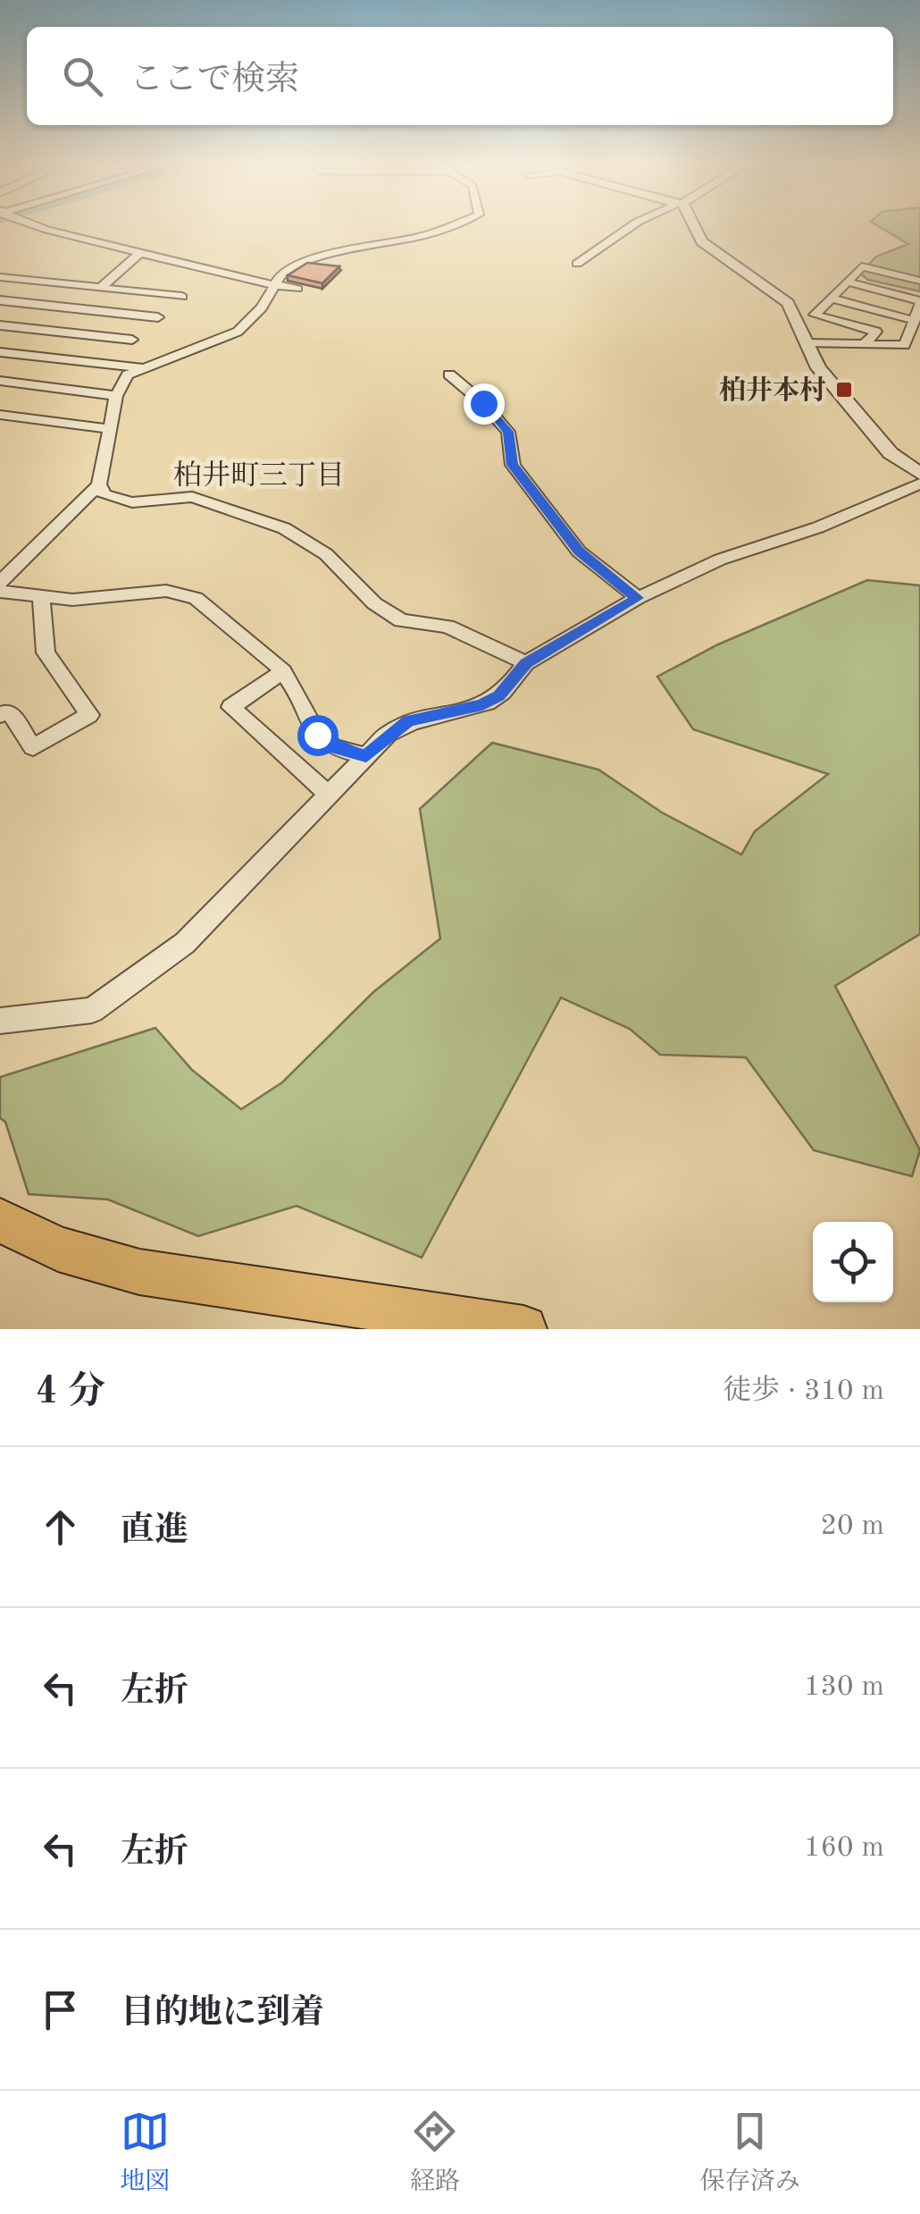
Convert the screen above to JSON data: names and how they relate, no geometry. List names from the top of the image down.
{
  "districts": ["柏井町三丁目"],
  "places": {
    "transit": ["柏井本村"]
  },
  "page": {
    "search": "ここで検索",
    "heading": ["4 分", "徒歩 · 310 m"],
    "list": [
      ["直進", "20 m"],
      ["左折", "130 m"],
      ["左折", "160 m"],
      "目的地に到着"
    ],
    "nav": ["地図", "経路", "保存済み"]
  }
}
